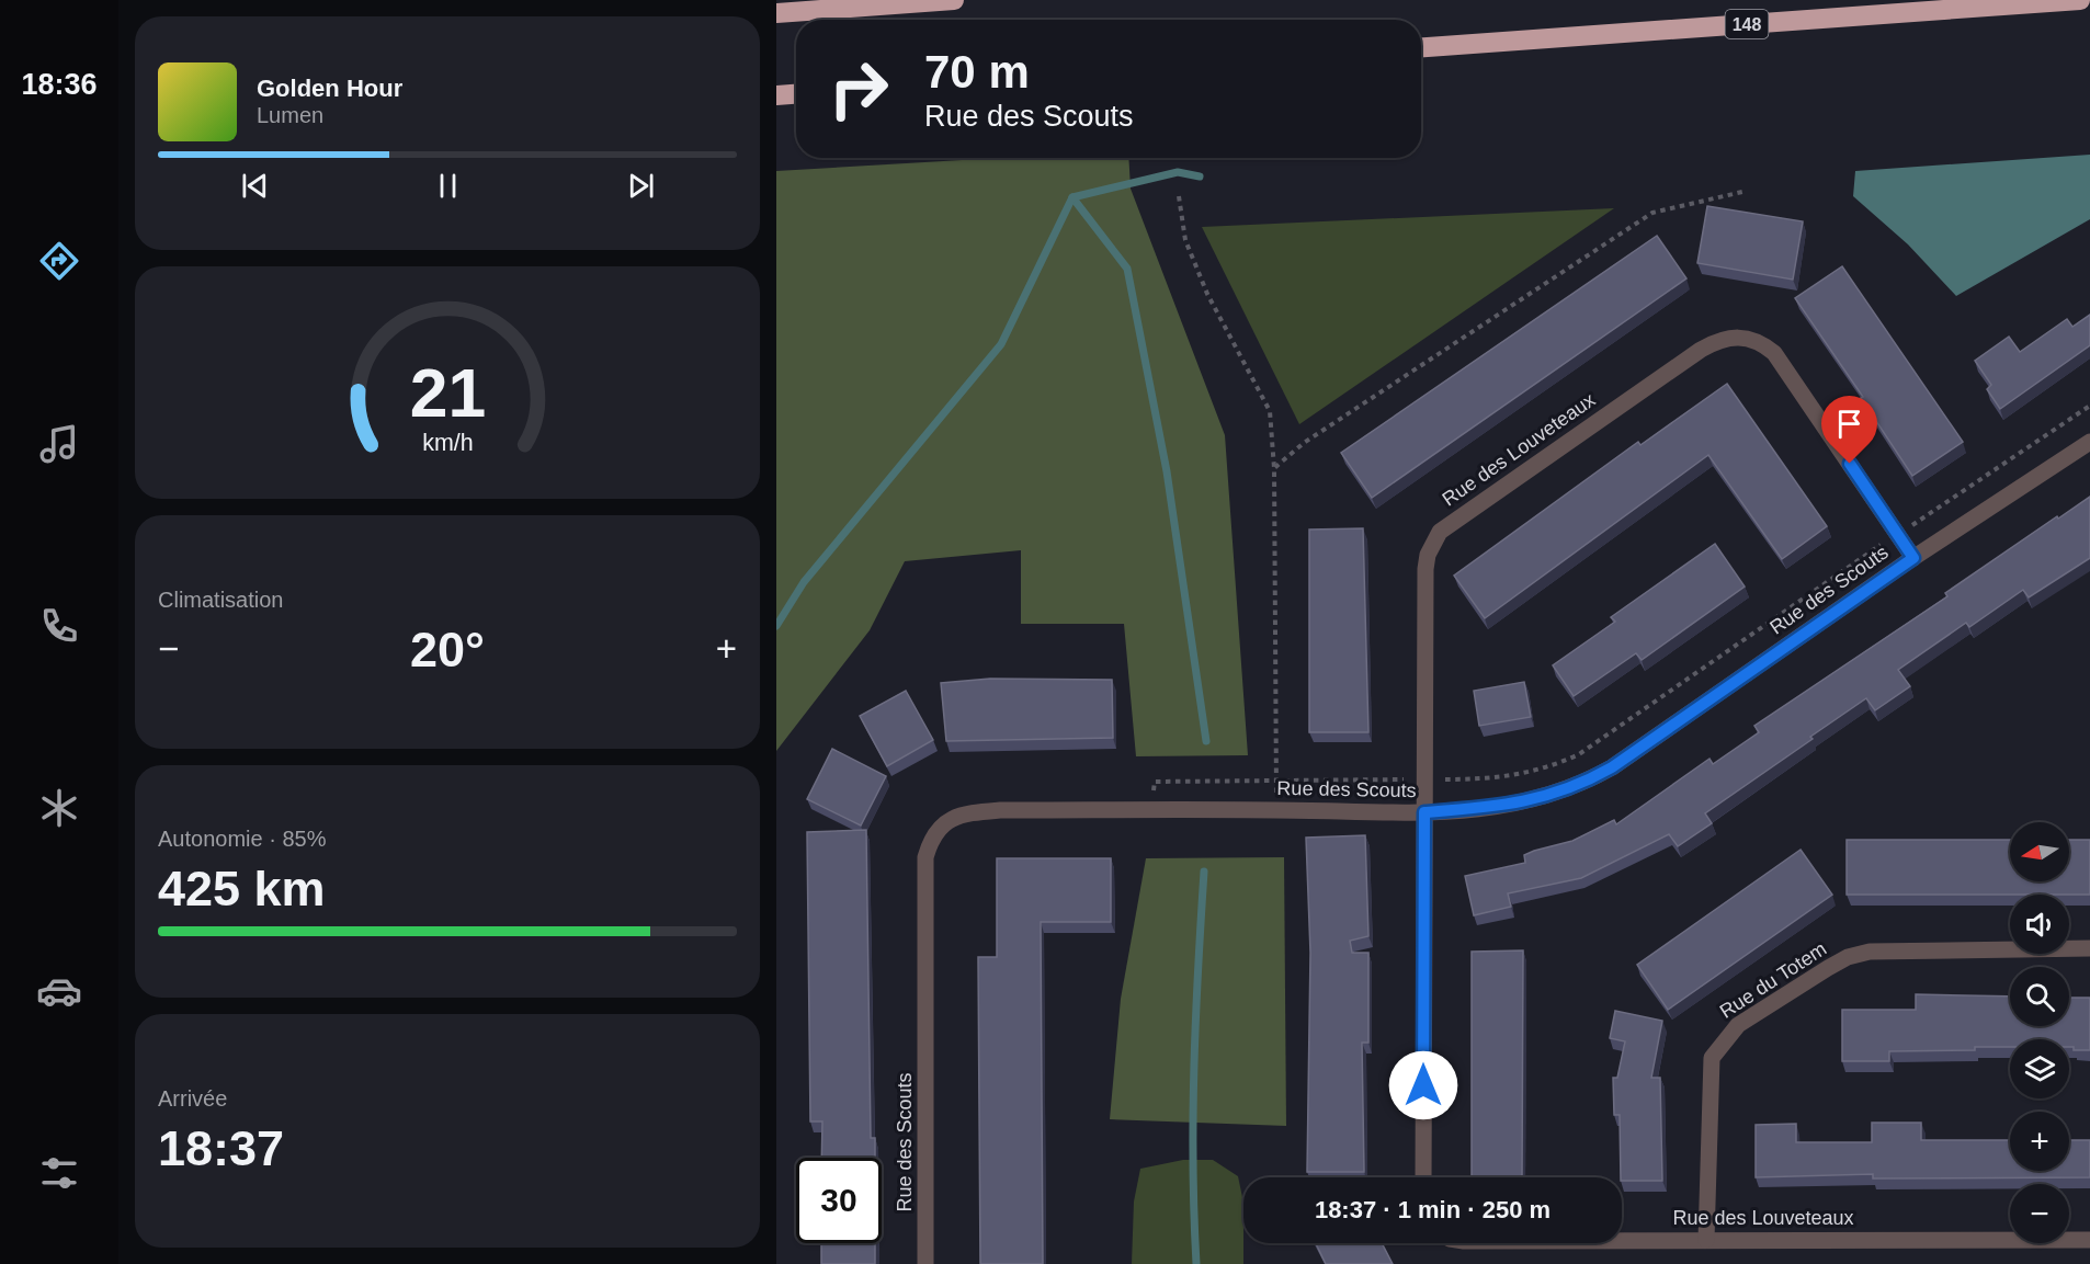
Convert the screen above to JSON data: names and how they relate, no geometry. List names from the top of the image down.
{
  "streets": {
    "highway": ["148"],
    "street": ["Rue des Louveteaux", "Rue des Scouts", "Rue du Totem"]
  },
  "crossings": [
    ["Rue des Louveteaux", "Rue des Scouts"],
    ["Rue des Louveteaux", "Rue du Totem"]
  ],
  "north": "left",
  "page": {
    "tabs": "18:36",
    "turn": ["70 m", "Rue des Scouts"],
    "song": ["Golden Hour", "Lumen"],
    "tile": [
      "Climatisation",
      ["Autonomie · 85%", "425 km"],
      ["Arrivée", "18:37"]
    ],
    "heat": ["−", "20°", "+"],
    "map_buttons": ["+", "−"],
    "limit": "30",
    "trip": "18:37 · 1 min · 250 m",
    "gauge": ["21", "km/h"]
  }
}
